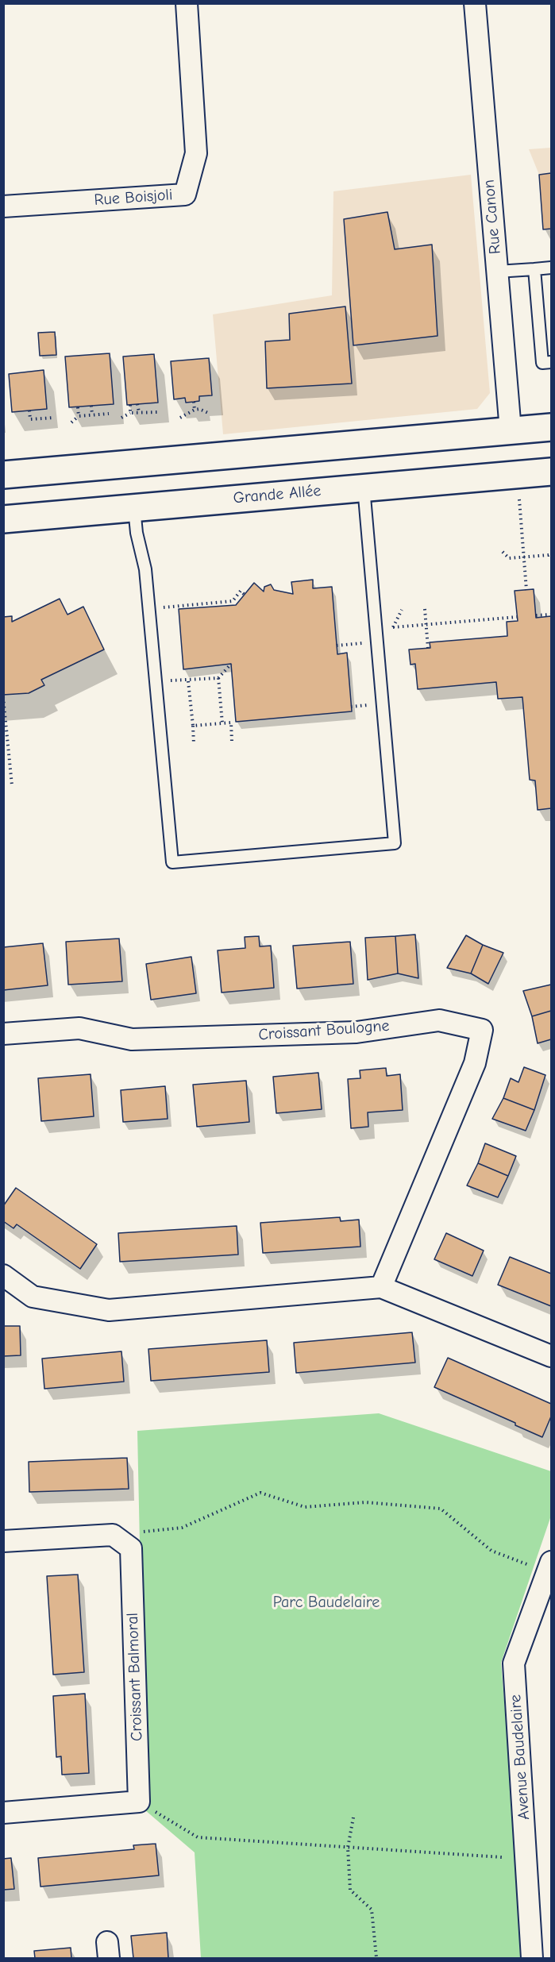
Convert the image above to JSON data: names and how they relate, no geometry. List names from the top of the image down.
{
  "streets": {
    "main road": ["Grande Allée"],
    "street": [
      "Rue Boisjoli",
      "Rue Canon",
      "Croissant Boulogne",
      "Croissant Balmoral",
      "Avenue Baudelaire"
    ]
  },
  "parks": ["Parc Baudelaire"]
}
